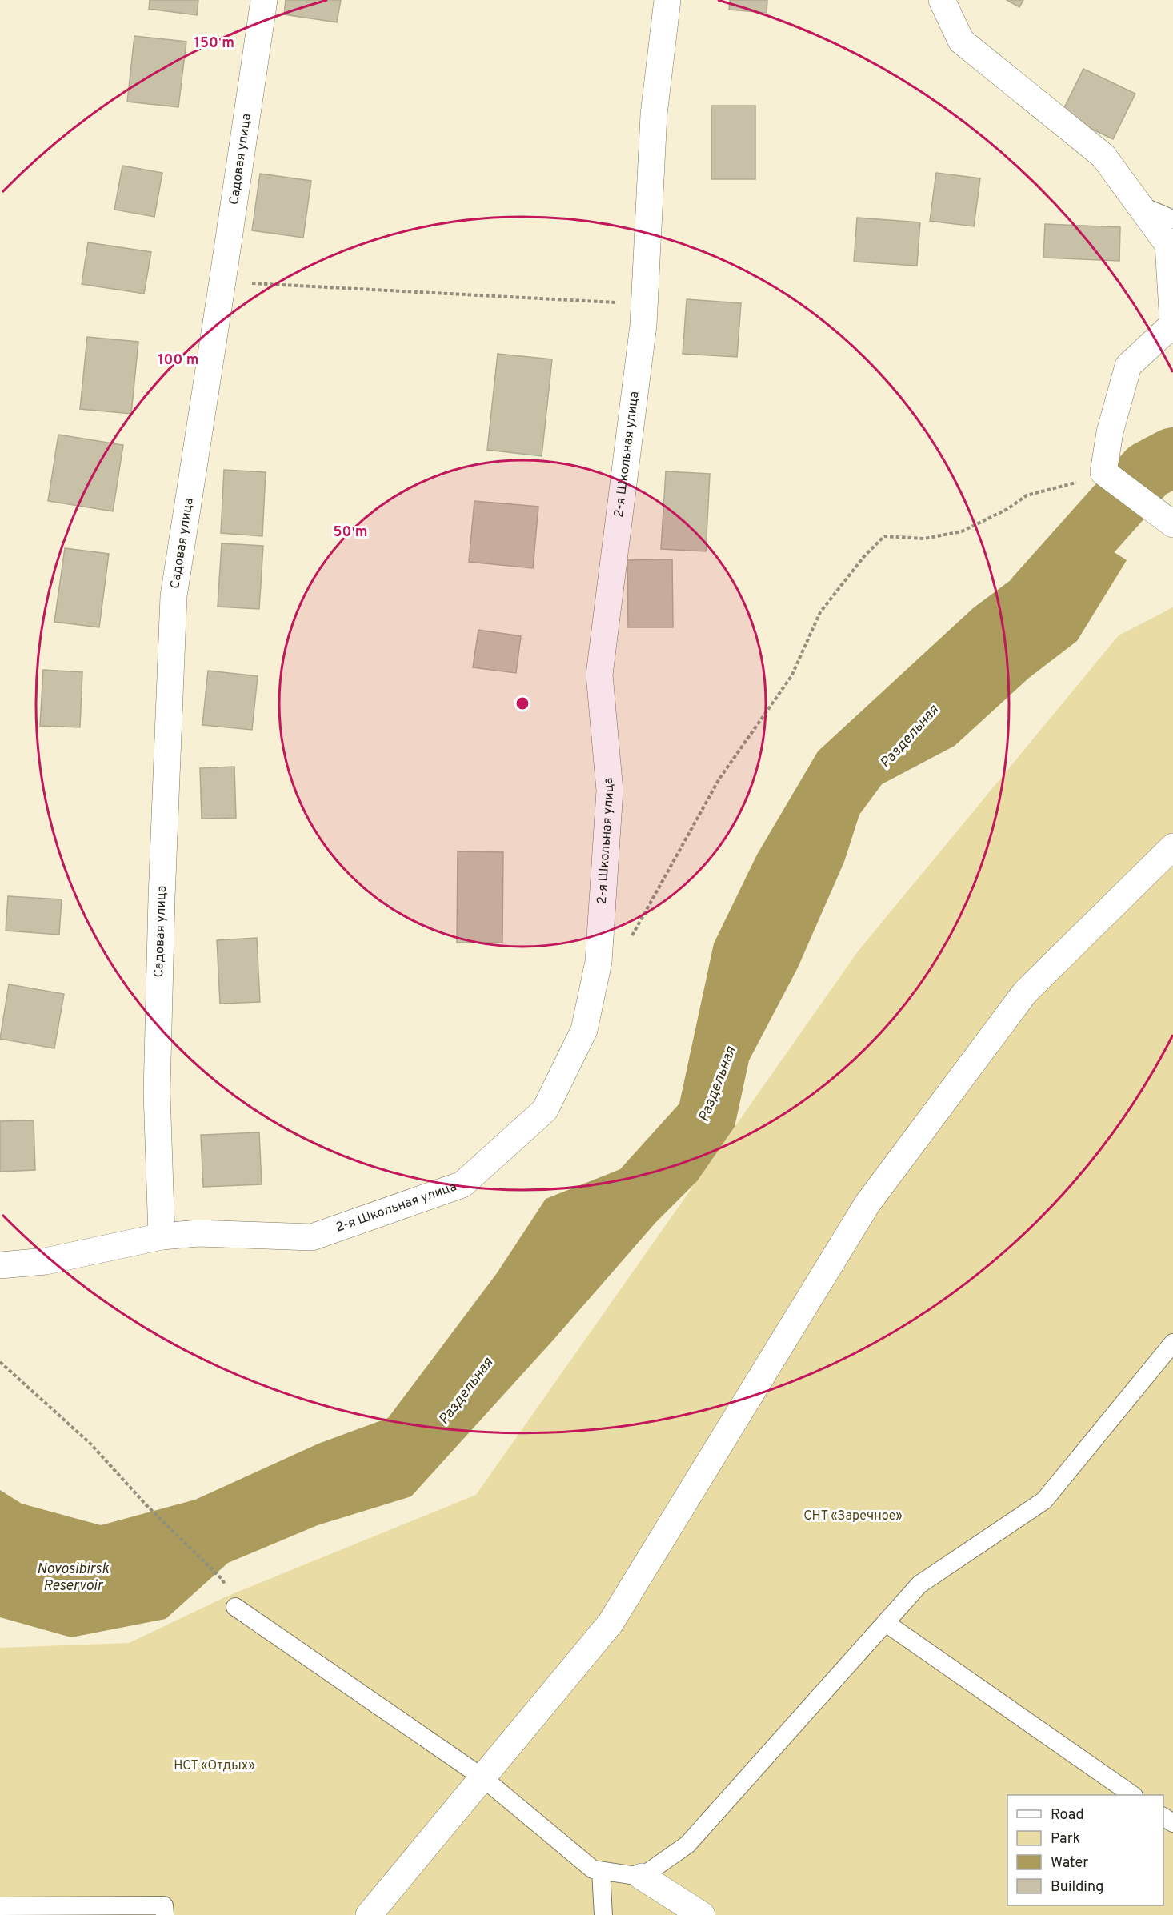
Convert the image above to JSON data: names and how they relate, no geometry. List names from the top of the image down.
{
  "streets": {
    "street": ["Садовая улица", "2-я Школьная улица"]
  },
  "crossings": [
    ["Садовая улица", "2-я Школьная улица"]
  ],
  "water": ["Раздельная", "Novosibirsk Reservoir"],
  "parks": ["СНТ «Заречное»", "НСТ «Отдых»"],
  "legend": [
    "Road",
    "Park",
    "Water",
    "Building"
  ],
  "rings": ["150 m", "100 m", "50 m"]
}
